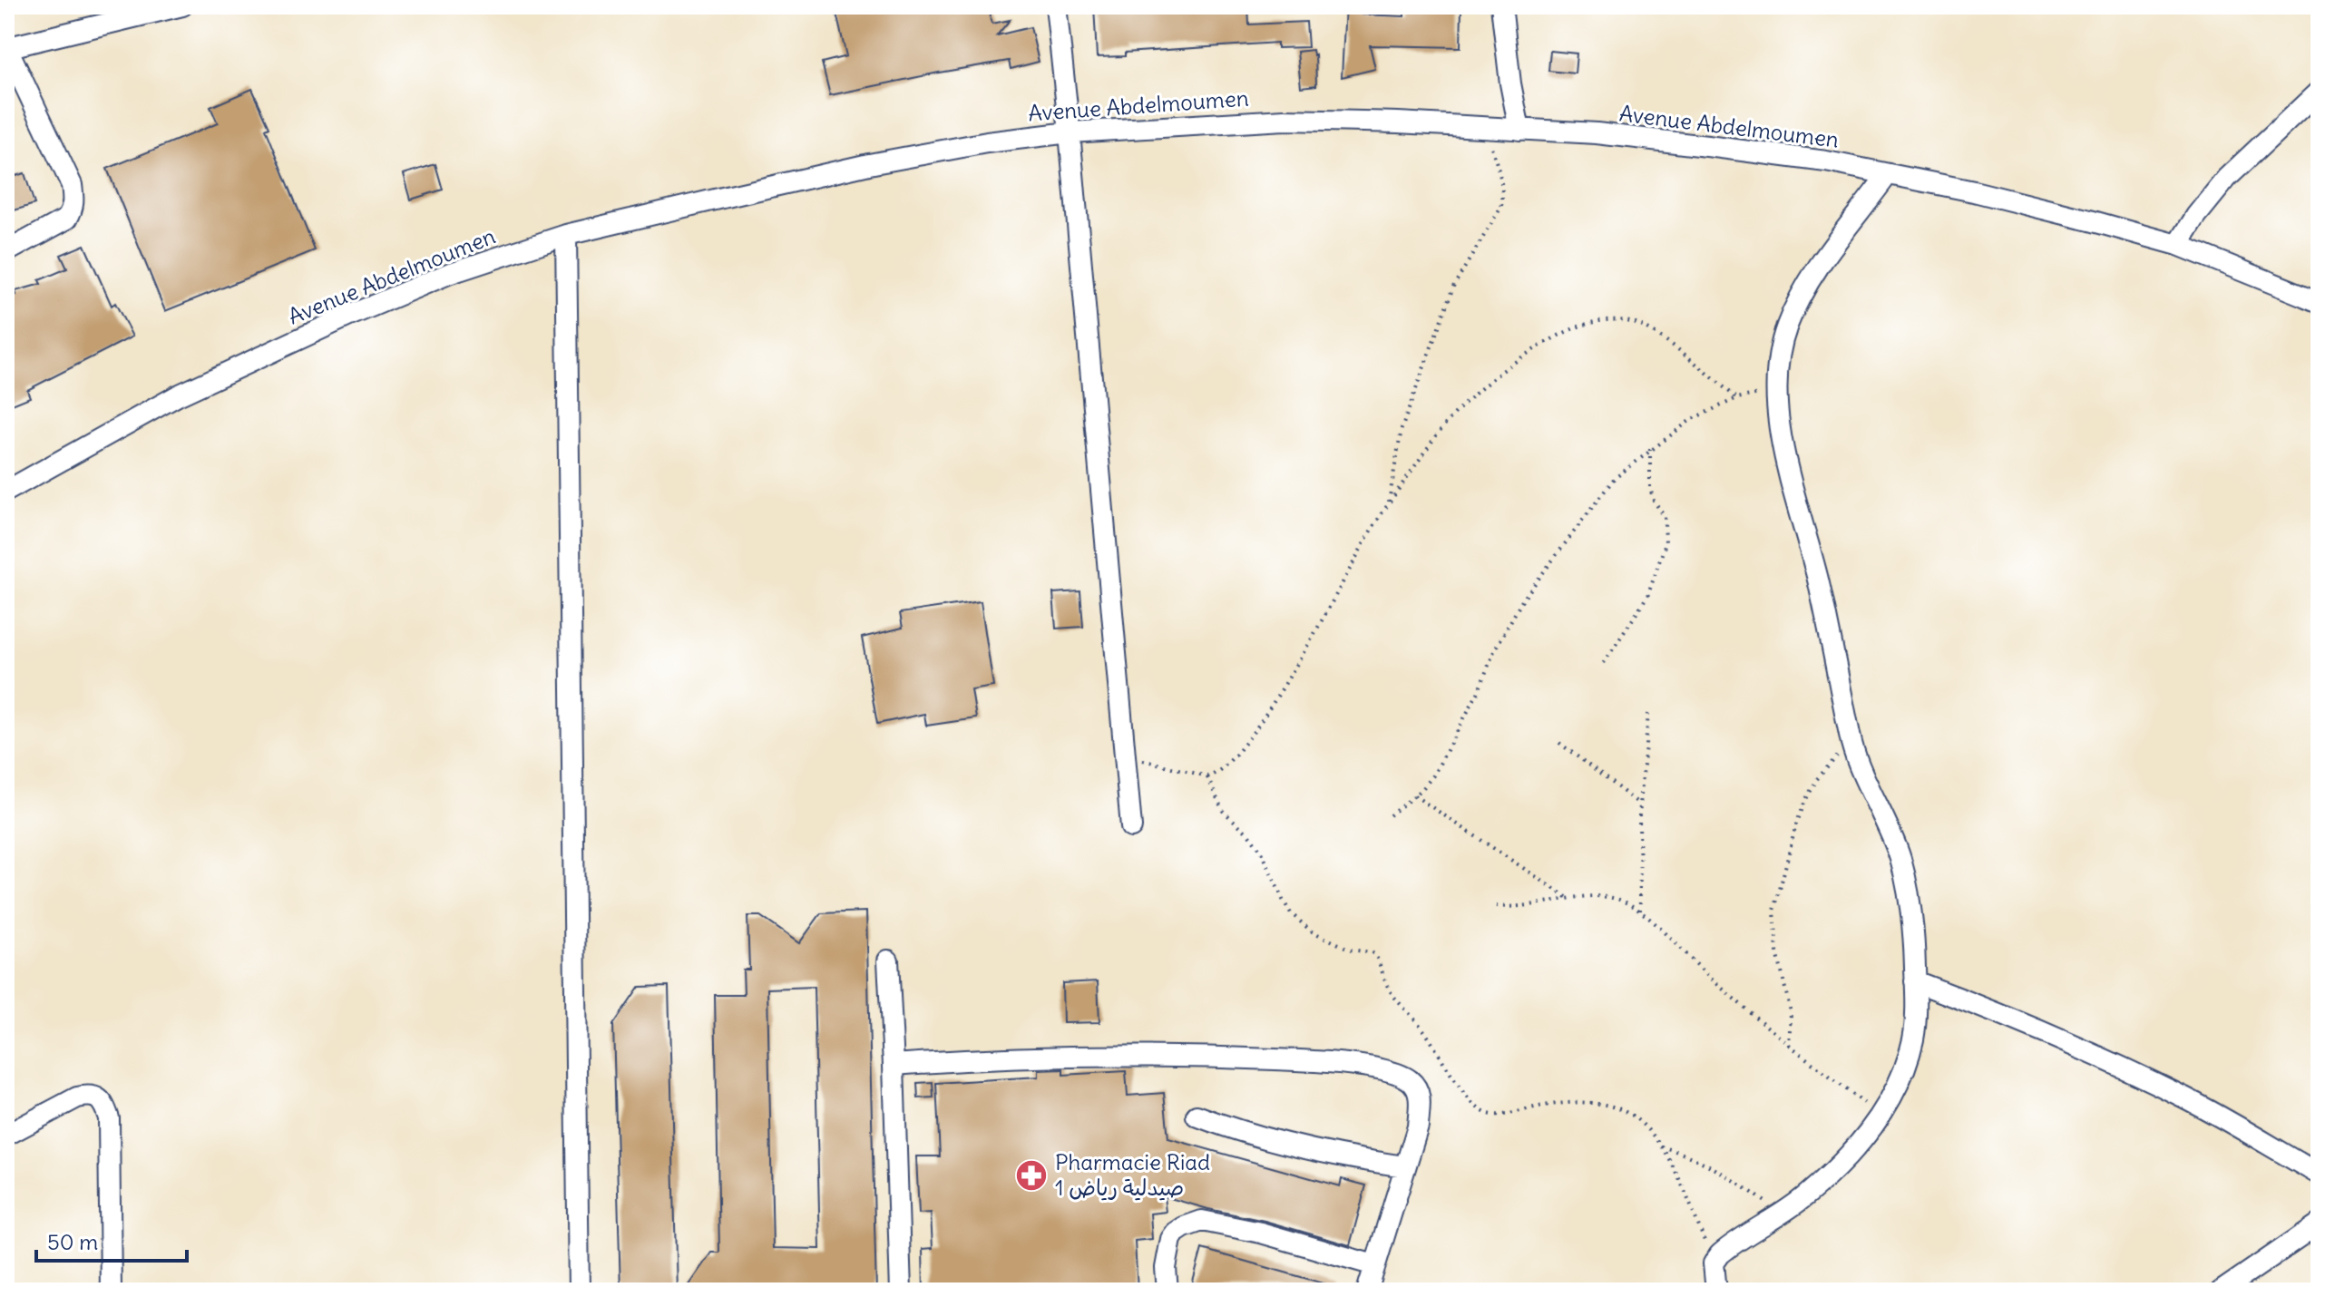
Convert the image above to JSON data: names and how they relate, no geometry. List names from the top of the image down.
{
  "streets": {
    "street": ["Avenue Abdelmoumen"]
  },
  "places": {
    "pharmacy": ["Pharmacie Riad 1 صيدلية رياض"]
  },
  "scale_bar": "50 m"
}
